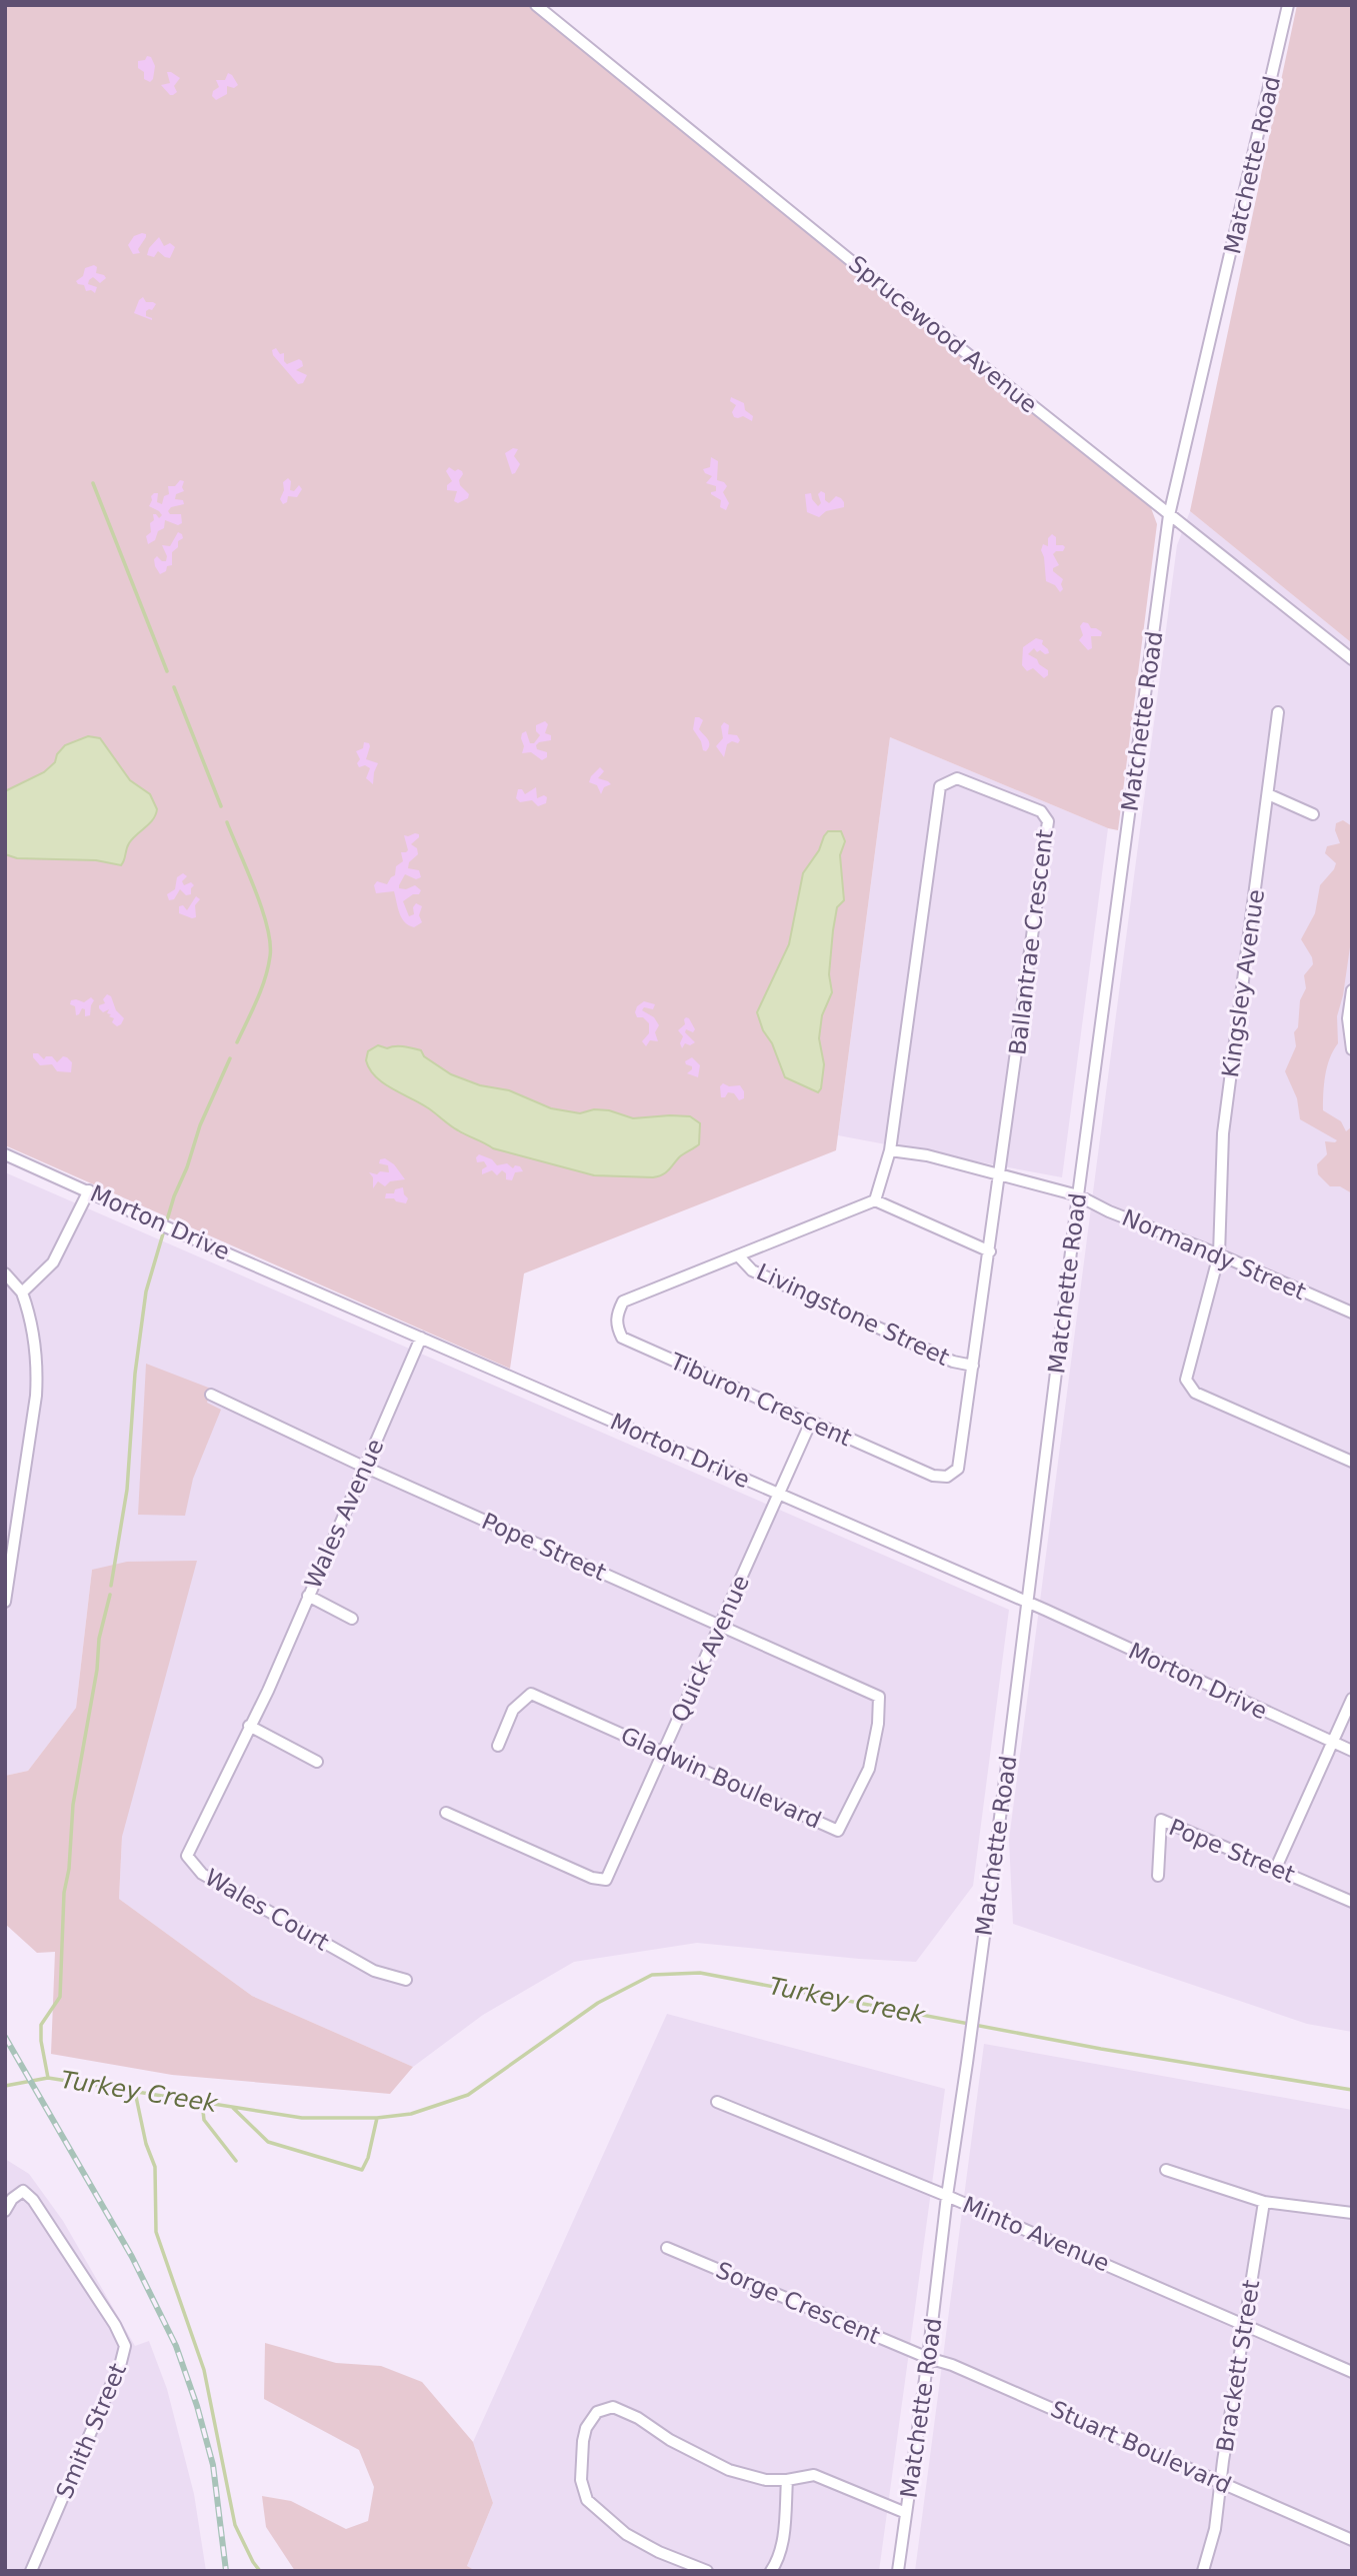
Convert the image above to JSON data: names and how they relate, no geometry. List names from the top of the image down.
{
  "streets": {
    "street": [
      "Matchette Road",
      "Sprucewood Avenue",
      "Ballantrae Crescent",
      "Kingsley Avenue",
      "Morton Drive",
      "Normandy Street",
      "Livingstone Street",
      "Tiburon Crescent",
      "Wales Avenue",
      "Pope Street",
      "Quick Avenue",
      "Gladwin Boulevard",
      "Wales Court",
      "Minto Avenue",
      "Sorge Crescent",
      "Brackett Street",
      "Smith Street",
      "Stuart Boulevard"
    ]
  },
  "crossings": [
    ["Matchette Road", "Sprucewood Avenue"],
    ["Matchette Road", "Morton Drive"],
    ["Matchette Road", "Normandy Street"],
    ["Matchette Road", "Minto Avenue"],
    ["Matchette Road", "Sorge Crescent"],
    ["Matchette Road", "Stuart Boulevard"],
    ["Ballantrae Crescent", "Normandy Street"],
    ["Ballantrae Crescent", "Tiburon Crescent"],
    ["Kingsley Avenue", "Normandy Street"],
    ["Morton Drive", "Wales Avenue"],
    ["Morton Drive", "Quick Avenue"],
    ["Normandy Street", "Tiburon Crescent"],
    ["Livingstone Street", "Tiburon Crescent"],
    ["Tiburon Crescent", "Quick Avenue"],
    ["Wales Avenue", "Pope Street"],
    ["Wales Avenue", "Wales Court"],
    ["Pope Street", "Quick Avenue"],
    ["Pope Street", "Gladwin Boulevard"],
    ["Quick Avenue", "Gladwin Boulevard"],
    ["Minto Avenue", "Brackett Street"],
    ["Sorge Crescent", "Stuart Boulevard"],
    ["Brackett Street", "Stuart Boulevard"]
  ],
  "water": ["Turkey Creek"]
}
